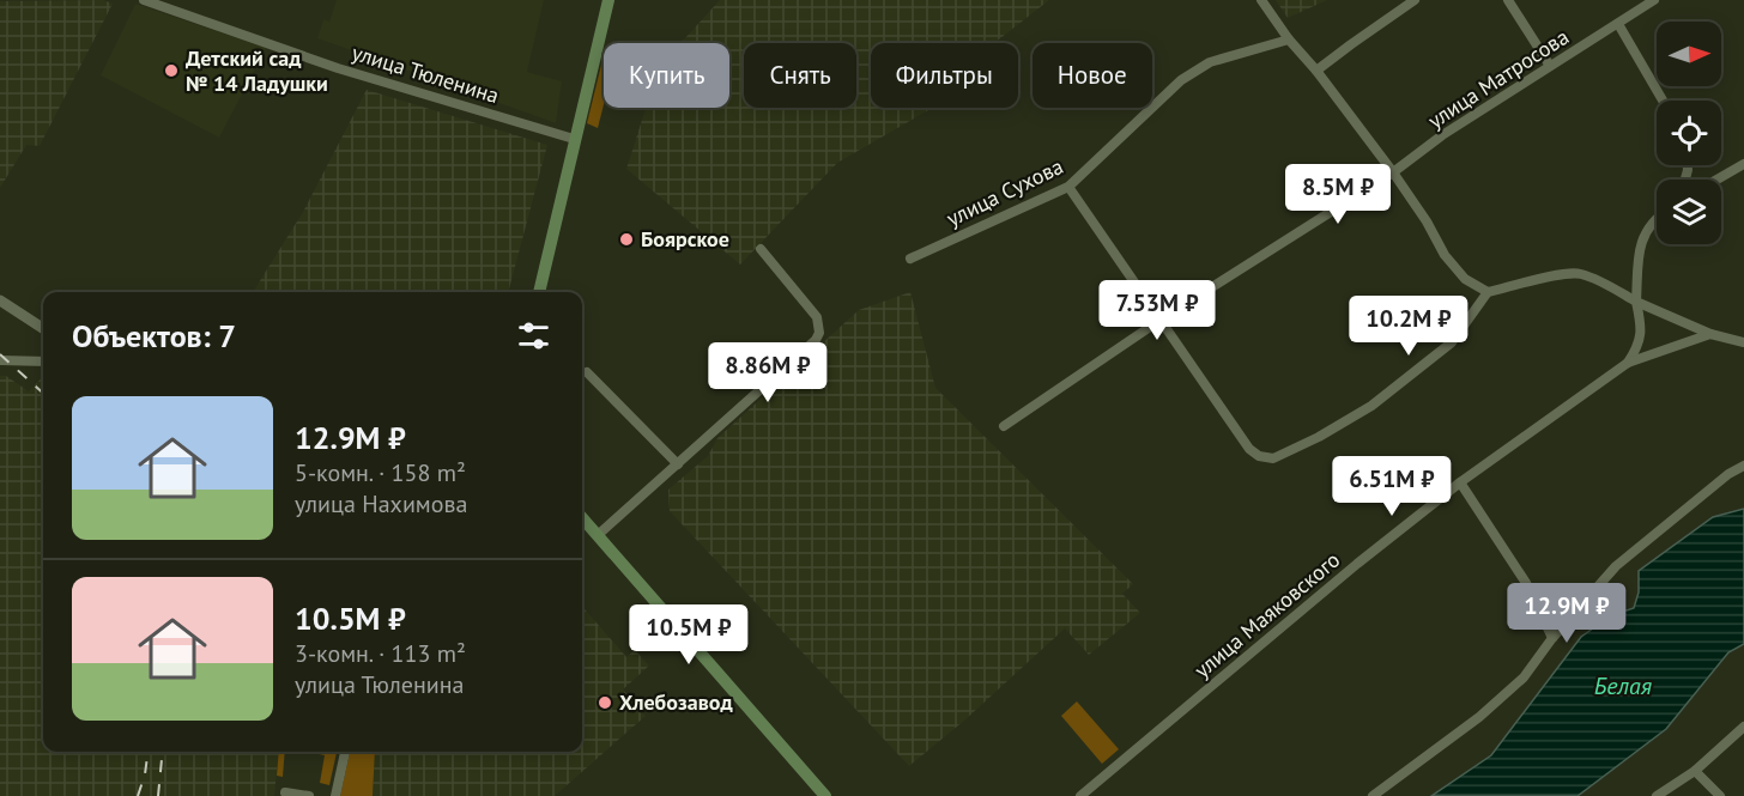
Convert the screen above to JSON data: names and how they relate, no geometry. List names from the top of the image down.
{
  "streets": {
    "street": [
      "улица Тюленина",
      "улица Матросова",
      "улица Сухова",
      "улица Маяковского"
    ]
  },
  "water": ["Белая"],
  "places": ["Детский сад № 14 Ладушки", "Боярское", "Хлебозавод"],
  "north": "right",
  "page": {
    "chip": [
      "Купить",
      "Снять",
      "Фильтры",
      "Новое"
    ],
    "price": [
      "8.5M ₽",
      "7.53M ₽",
      "10.2M ₽",
      "8.86M ₽",
      "6.51M ₽",
      "12.9M ₽",
      "10.5M ₽"
    ],
    "heading": "Объектов: 7",
    "list": [
      {
        "name": "12.9M ₽",
        "note": "5-комн. · 158 m² · улица Нахимова"
      },
      {
        "name": "10.5M ₽",
        "note": "3-комн. · 113 m² · улица Тюленина"
      }
    ]
  }
}
